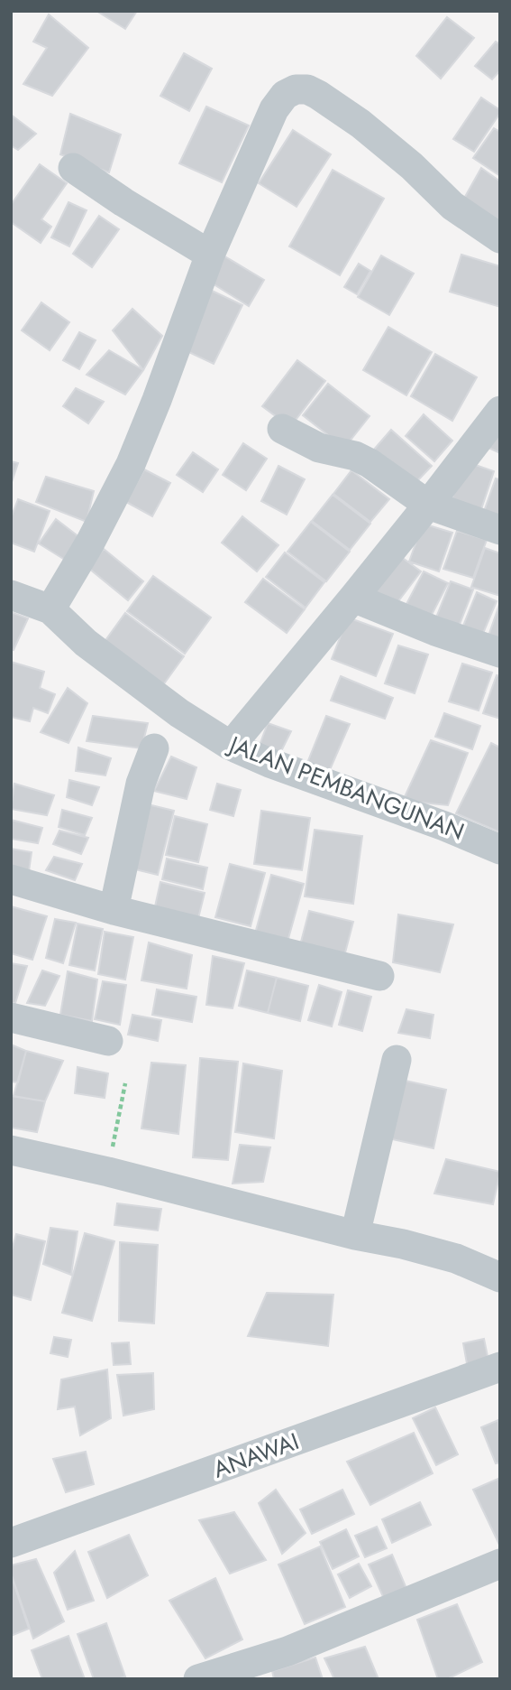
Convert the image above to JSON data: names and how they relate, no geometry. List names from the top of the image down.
{
  "streets": {
    "street": ["JALAN PEMBANGUNAN", "ANAWAI"]
  }
}
